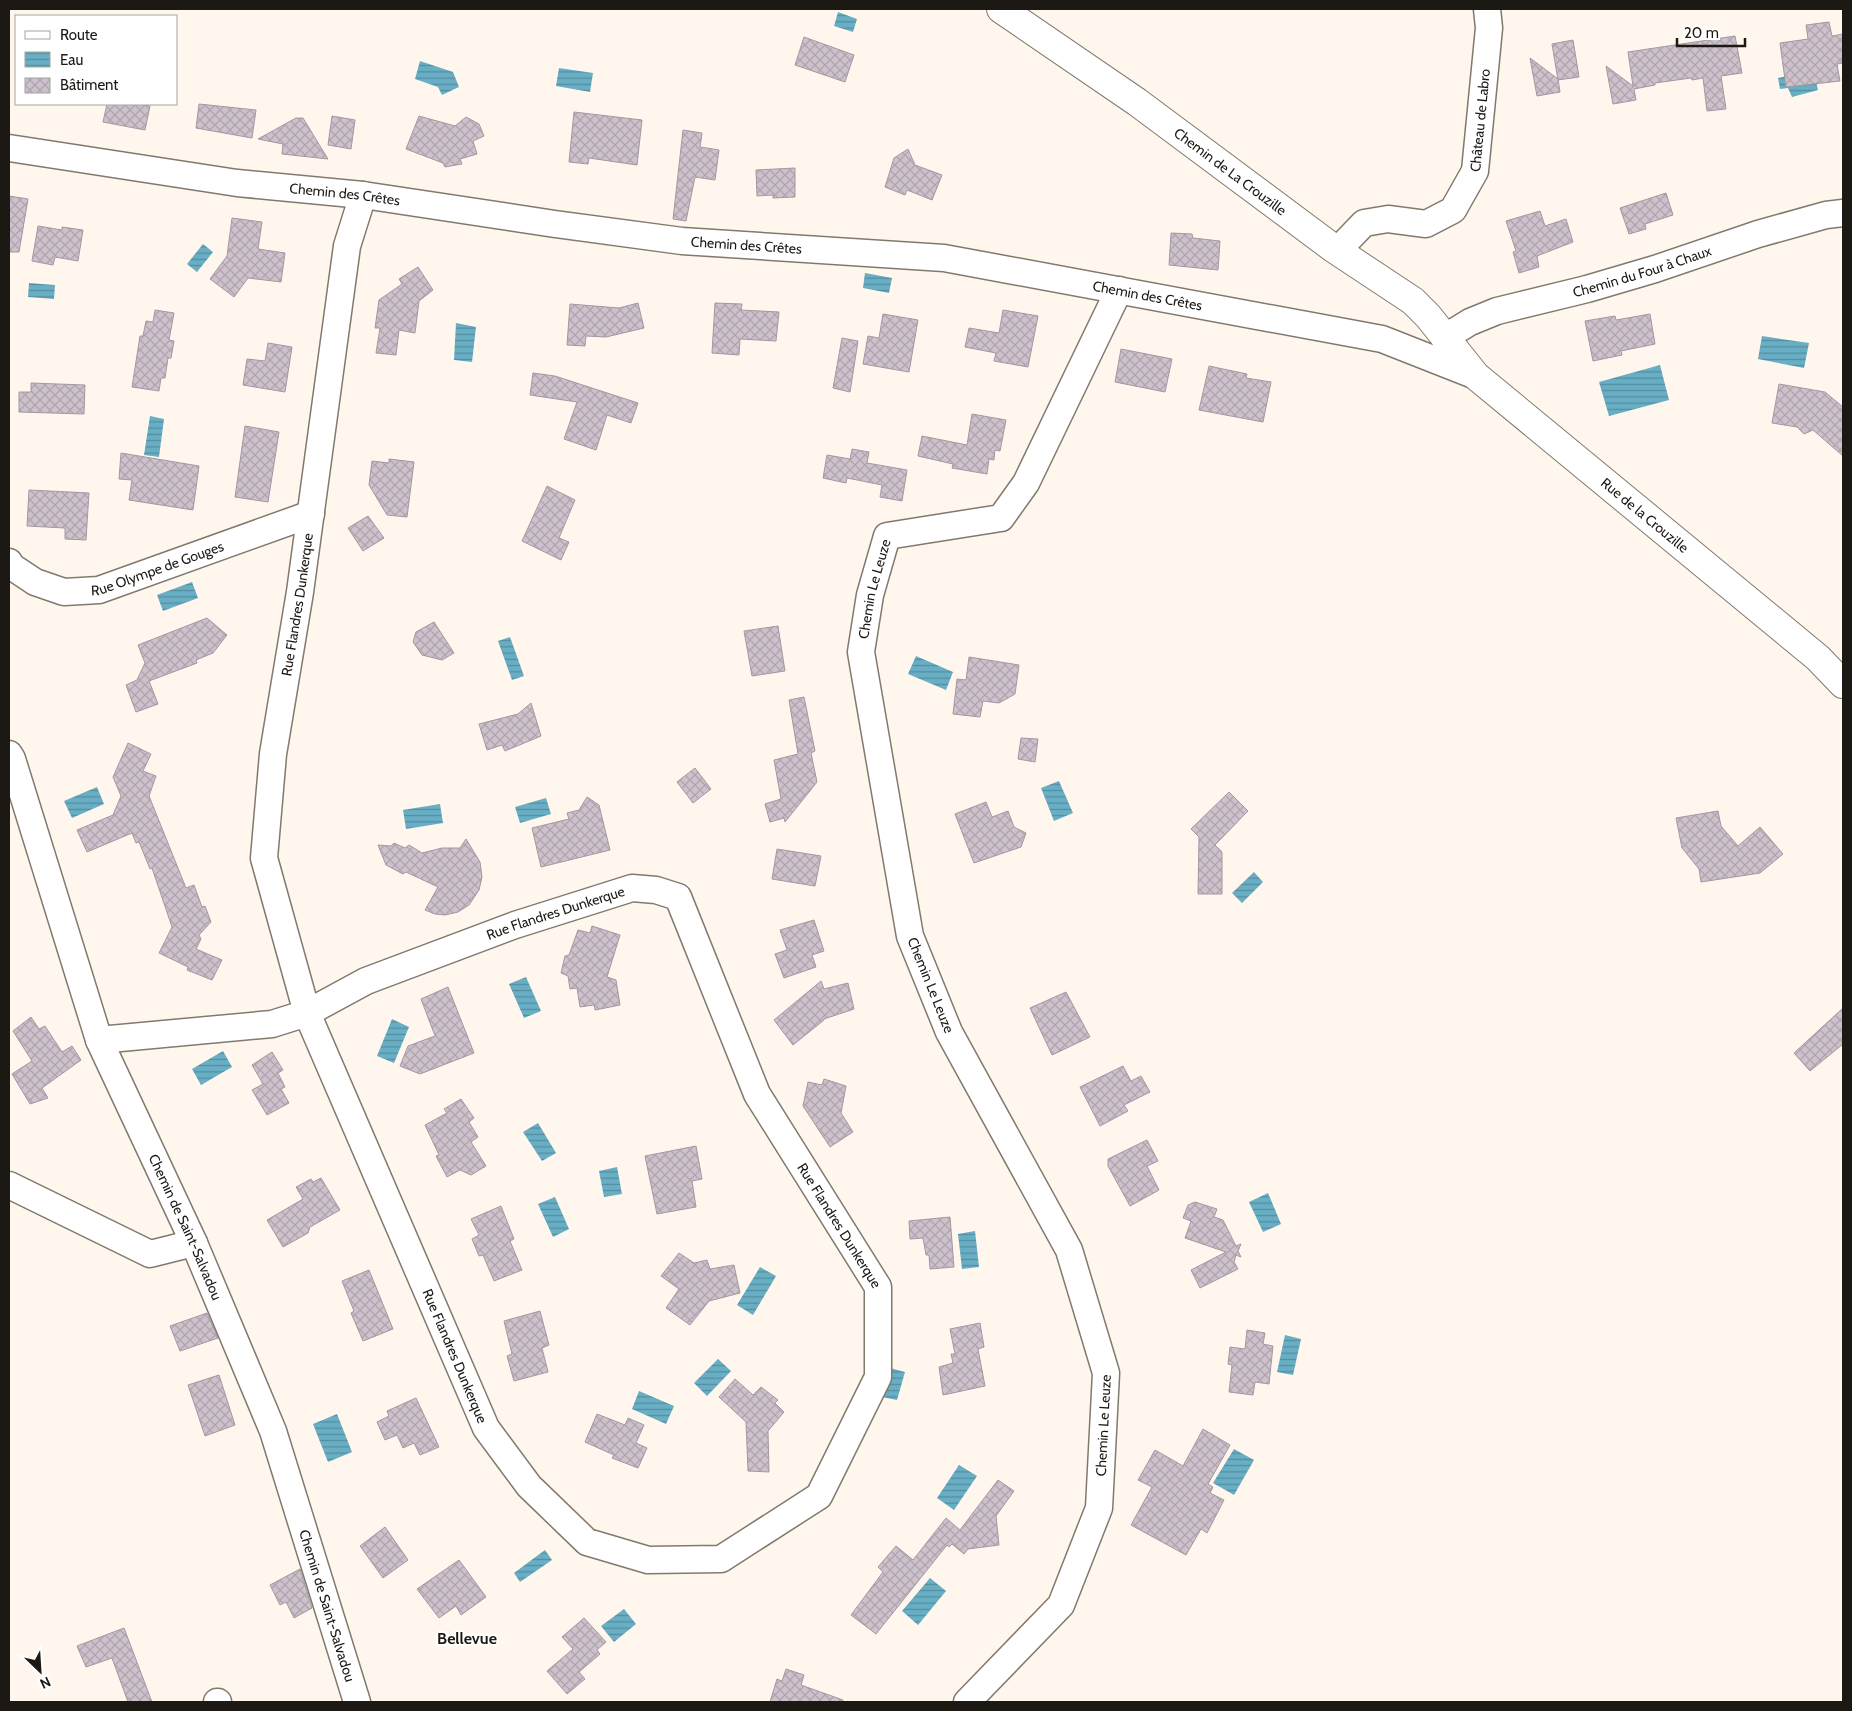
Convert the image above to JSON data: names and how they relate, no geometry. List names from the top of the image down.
{
  "streets": {
    "street": [
      "Château de Labro",
      "Chemin de La Crouzille",
      "Chemin des Crêtes",
      "Chemin du Four à Chaux",
      "Rue de la Crouzille",
      "Rue Olympe de Gouges",
      "Chemin Le Leuze",
      "Rue Flandres Dunkerque",
      "Chemin de Saint-Salvadou"
    ]
  },
  "crossings": [
    ["Château de Labro", "Chemin de La Crouzille"],
    ["Chemin de La Crouzille", "Chemin du Four à Chaux"],
    ["Chemin de La Crouzille", "Rue de la Crouzille"],
    ["Chemin des Crêtes", "Rue de la Crouzille"],
    ["Chemin des Crêtes", "Chemin Le Leuze"],
    ["Chemin des Crêtes", "Rue Flandres Dunkerque"],
    ["Chemin du Four à Chaux", "Rue de la Crouzille"],
    ["Rue Olympe de Gouges", "Rue Flandres Dunkerque"],
    ["Rue Flandres Dunkerque", "Chemin de Saint-Salvadou"]
  ],
  "districts": ["Bellevue"],
  "legend": ["Route", "Eau", "Bâtiment"],
  "scale_bar": "20 m",
  "north": "bottom right"
}
